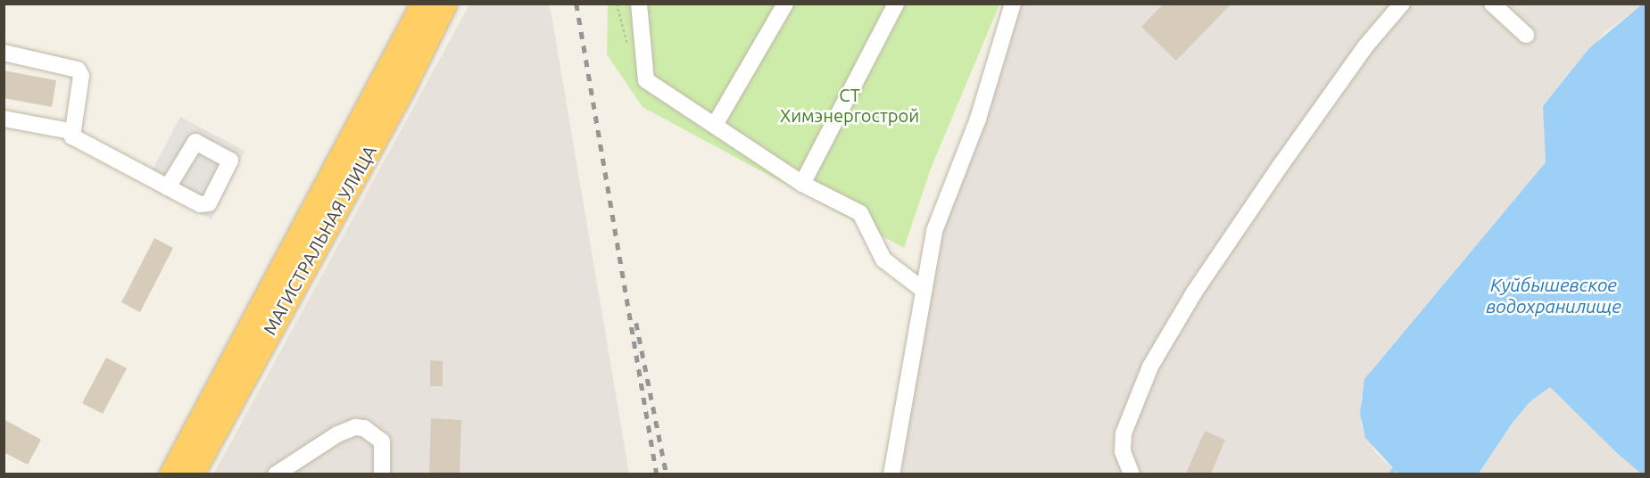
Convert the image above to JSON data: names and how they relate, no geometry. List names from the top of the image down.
{
  "streets": {
    "highway": ["МАГИСТРАЛЬНАЯ УЛИЦА"]
  },
  "water": ["Куйбышевское водохранилище"],
  "parks": ["СТ Химэнергострой"]
}
